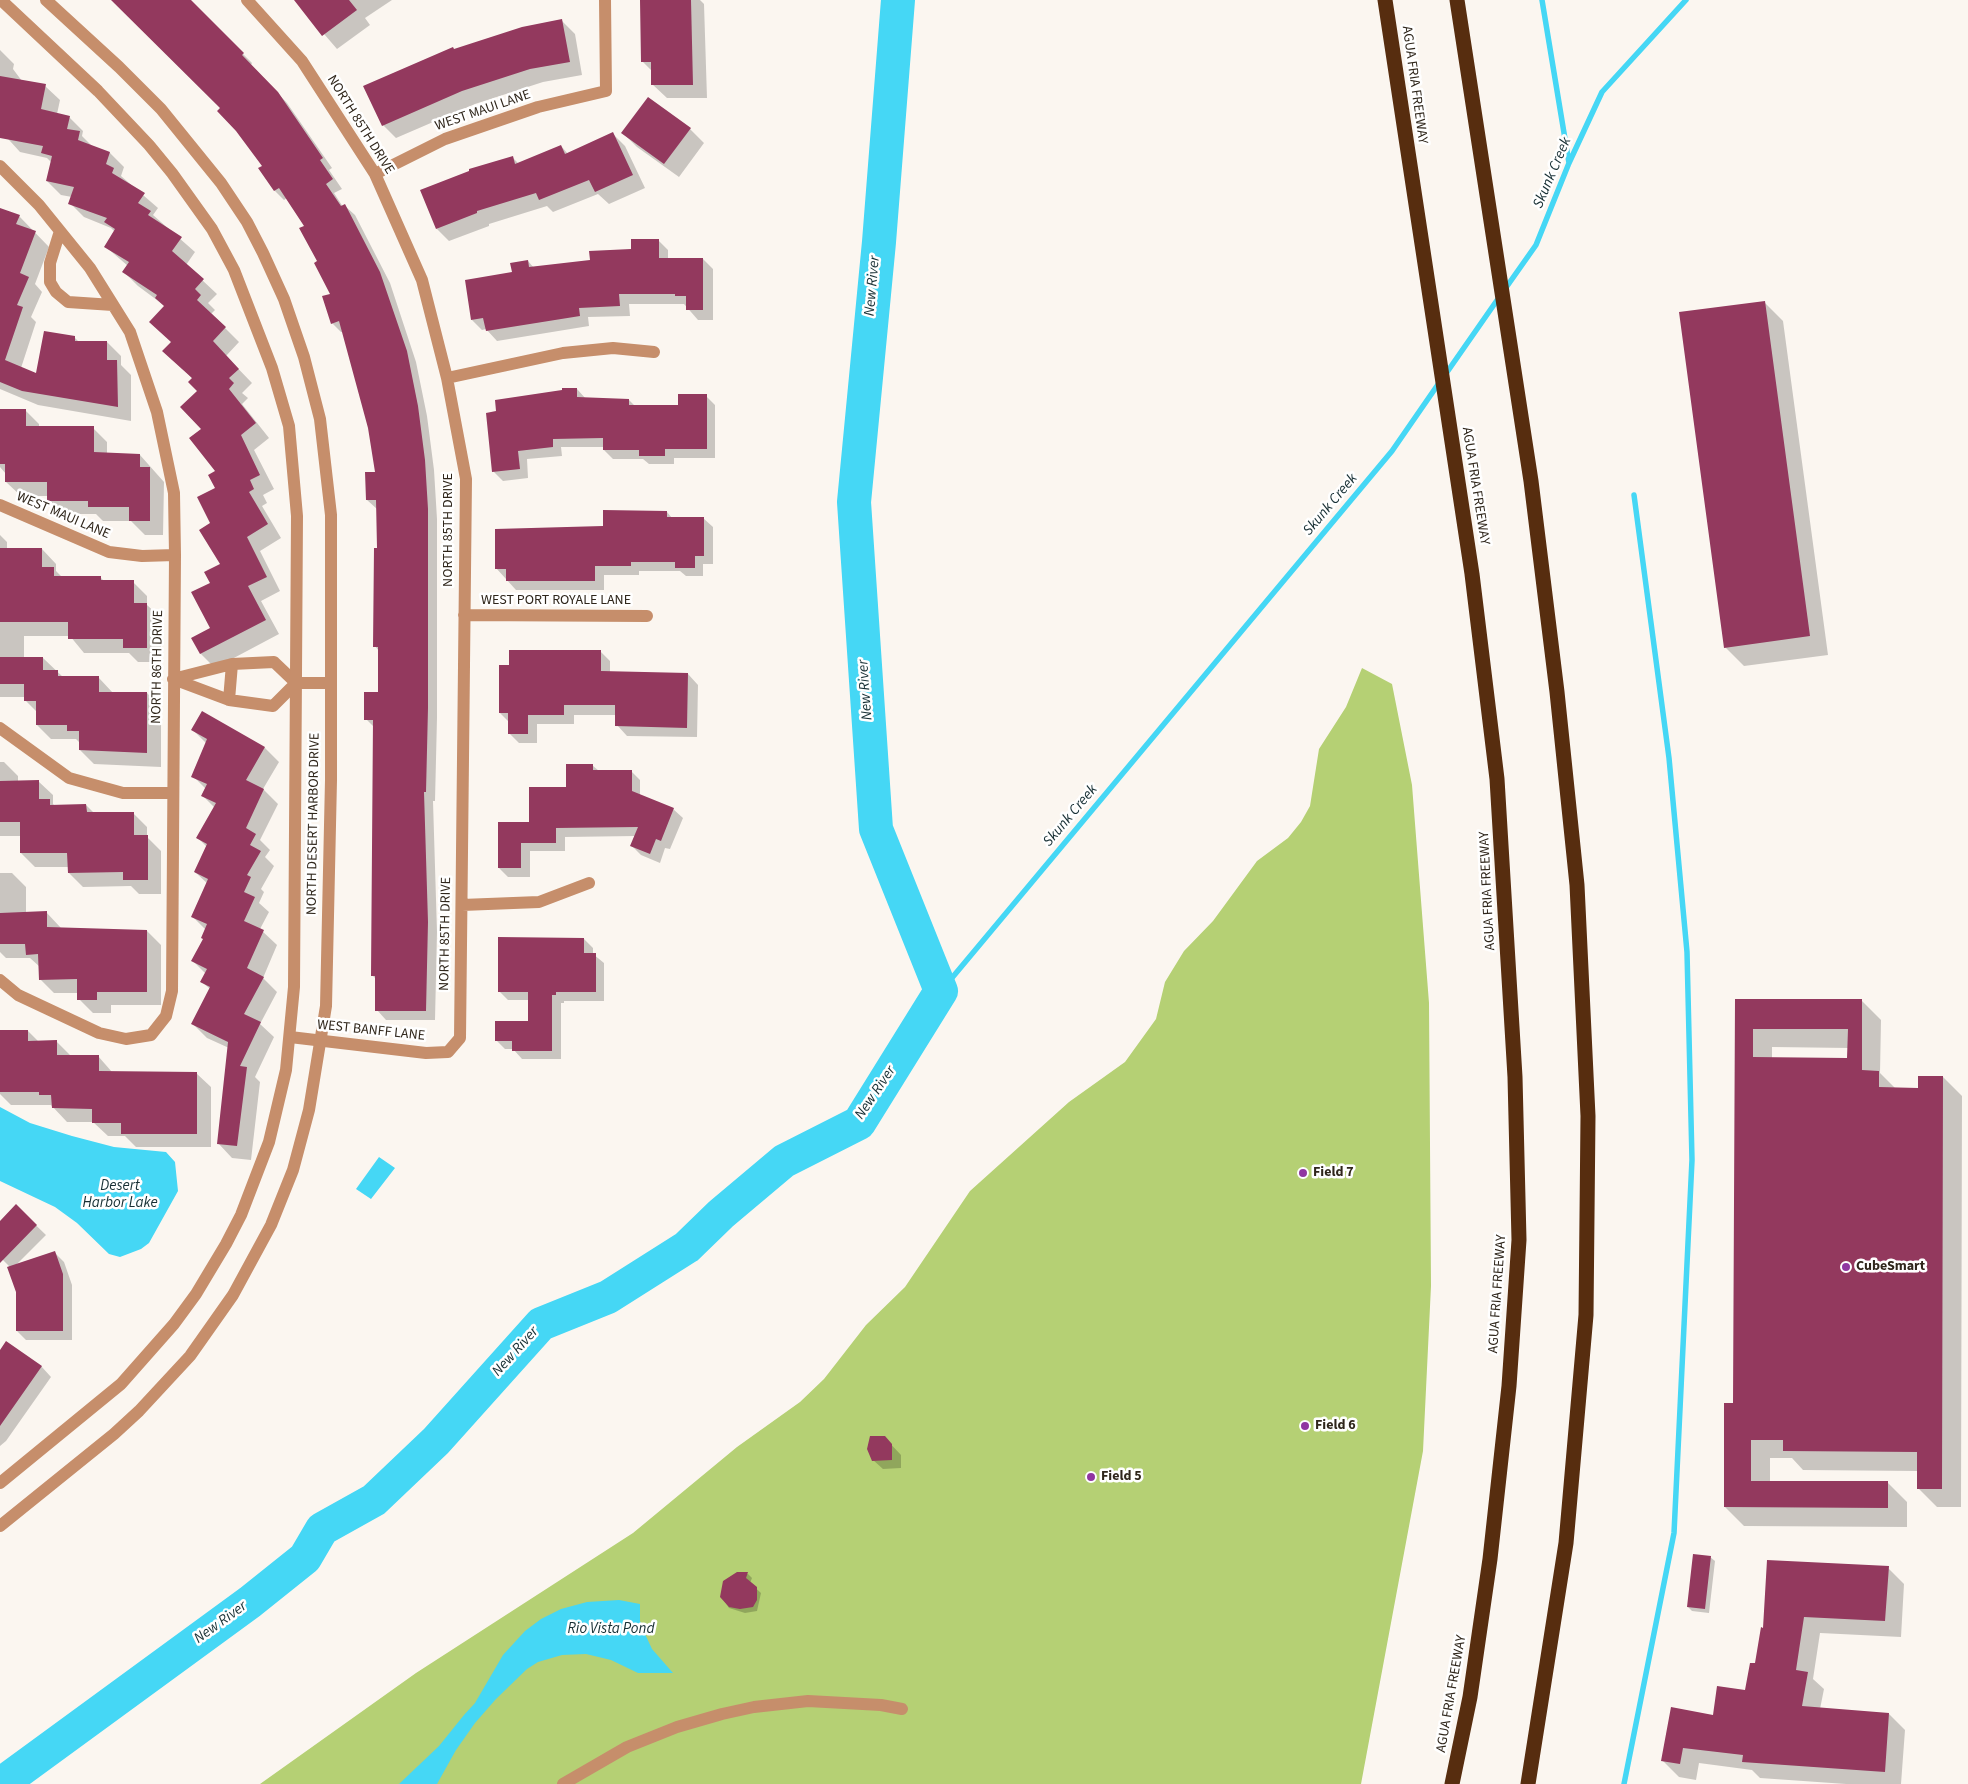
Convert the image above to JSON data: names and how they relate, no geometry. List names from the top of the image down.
{
  "streets": {
    "highway": ["AGUA FRIA FREEWAY"],
    "street": [
      "WEST MAUI LANE",
      "NORTH 85TH DRIVE",
      "WEST PORT ROYALE LANE",
      "NORTH 86TH DRIVE",
      "NORTH DESERT HARBOR DRIVE",
      "WEST BANFF LANE"
    ]
  },
  "crossings": [
    ["WEST MAUI LANE", "NORTH 85TH DRIVE"],
    ["WEST MAUI LANE", "NORTH 86TH DRIVE"],
    ["NORTH 85TH DRIVE", "WEST PORT ROYALE LANE"],
    ["NORTH 85TH DRIVE", "WEST BANFF LANE"],
    ["NORTH DESERT HARBOR DRIVE", "WEST BANFF LANE"]
  ],
  "water": [
    "Skunk Creek",
    "New River",
    "Desert Harbor Lake",
    "Rio Vista Pond"
  ],
  "places": [
    "Field 7",
    "CubeSmart",
    "Field 6",
    "Field 5"
  ]
}
